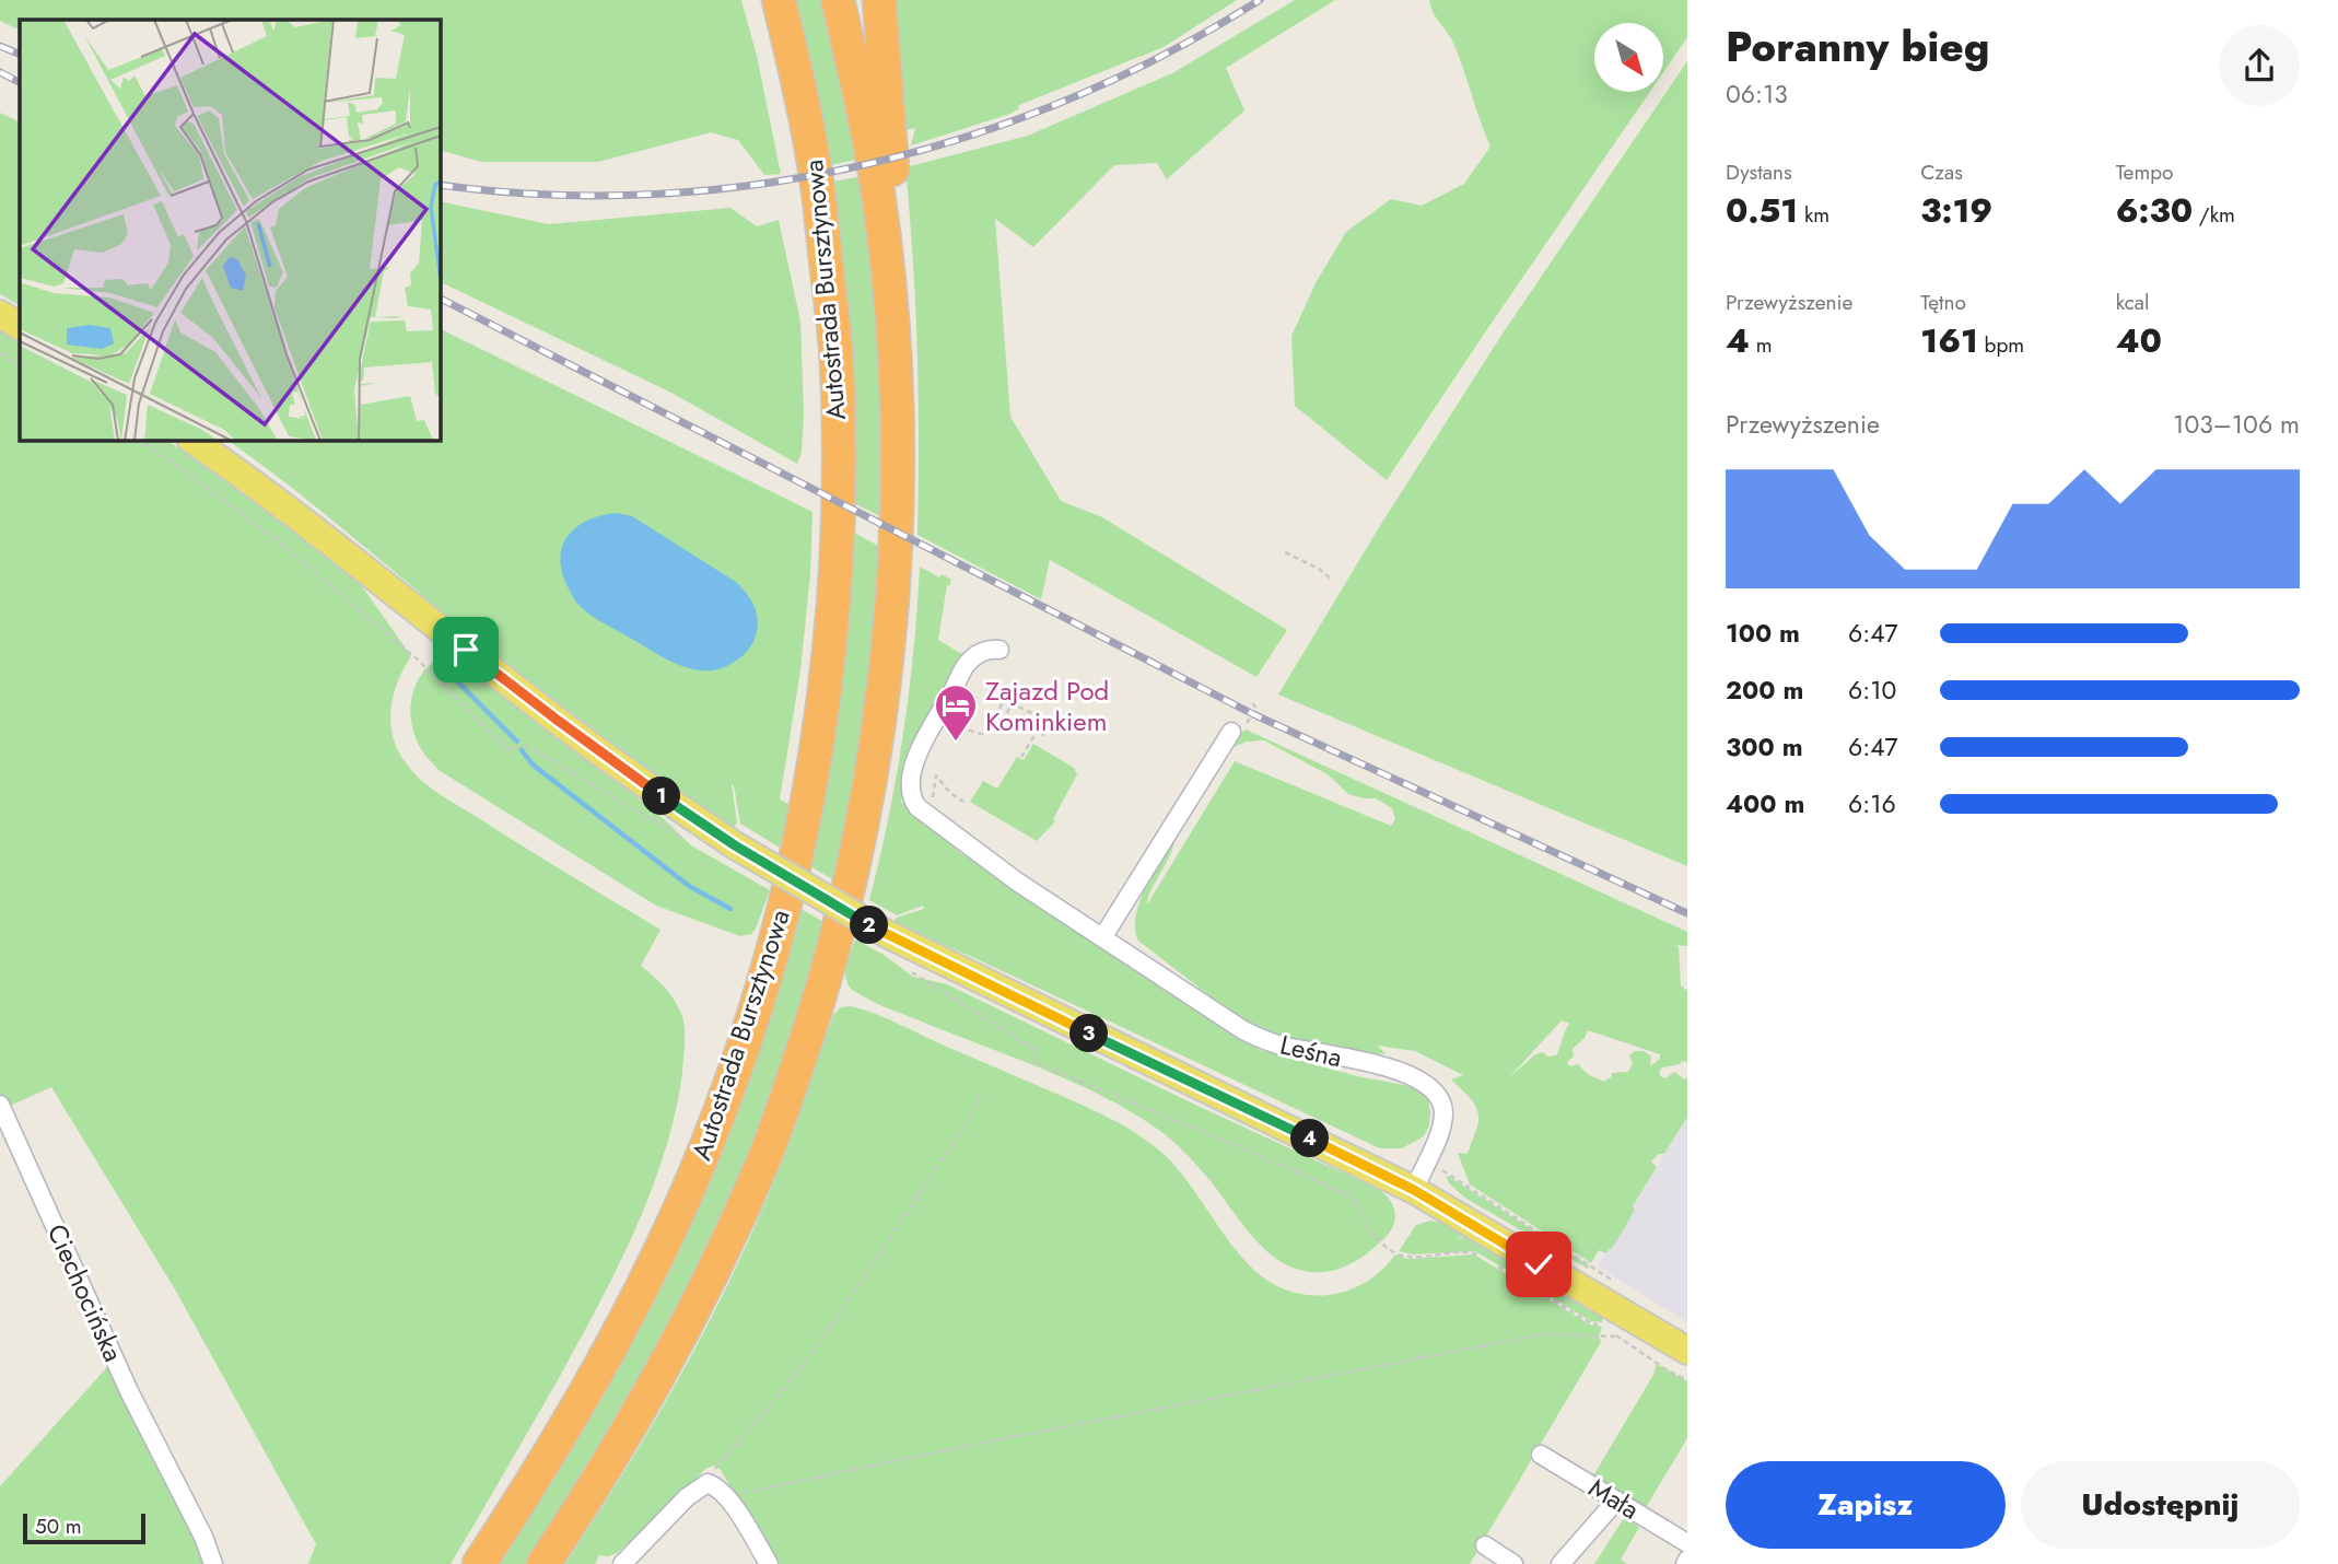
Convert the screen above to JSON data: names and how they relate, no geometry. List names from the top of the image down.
{
  "streets": {
    "highway": ["Autostrada Bursztynowa"],
    "street": ["Leśna", "Ciechocińska", "Mała"]
  },
  "places": {
    "hotel": ["Zajazd Pod Kominkiem"]
  },
  "scale_bar": "50 m",
  "north": "bottom right",
  "page": {
    "heading": ["Poranny bieg", "06:13"],
    "stats": [
      ["Dystans", "0.51 km"],
      ["Czas", "3:19"],
      ["Tempo", "6:30 /km"],
      ["Przewyższenie", "4 m"],
      ["Tętno", "161 bpm"],
      ["kcal", "40"]
    ],
    "chart": ["Przewyższenie", "103–106 m"],
    "list": [
      {
        "name": "100 m",
        "note": "6:47"
      },
      {
        "name": "200 m",
        "note": "6:10"
      },
      {
        "name": "300 m",
        "note": "6:47"
      },
      {
        "name": "400 m",
        "note": "6:16"
      }
    ],
    "pins": [
      "1",
      "2",
      "3",
      "4"
    ],
    "buttons": ["Zapisz", "Udostępnij"],
    "scale": "50 m"
  }
}
